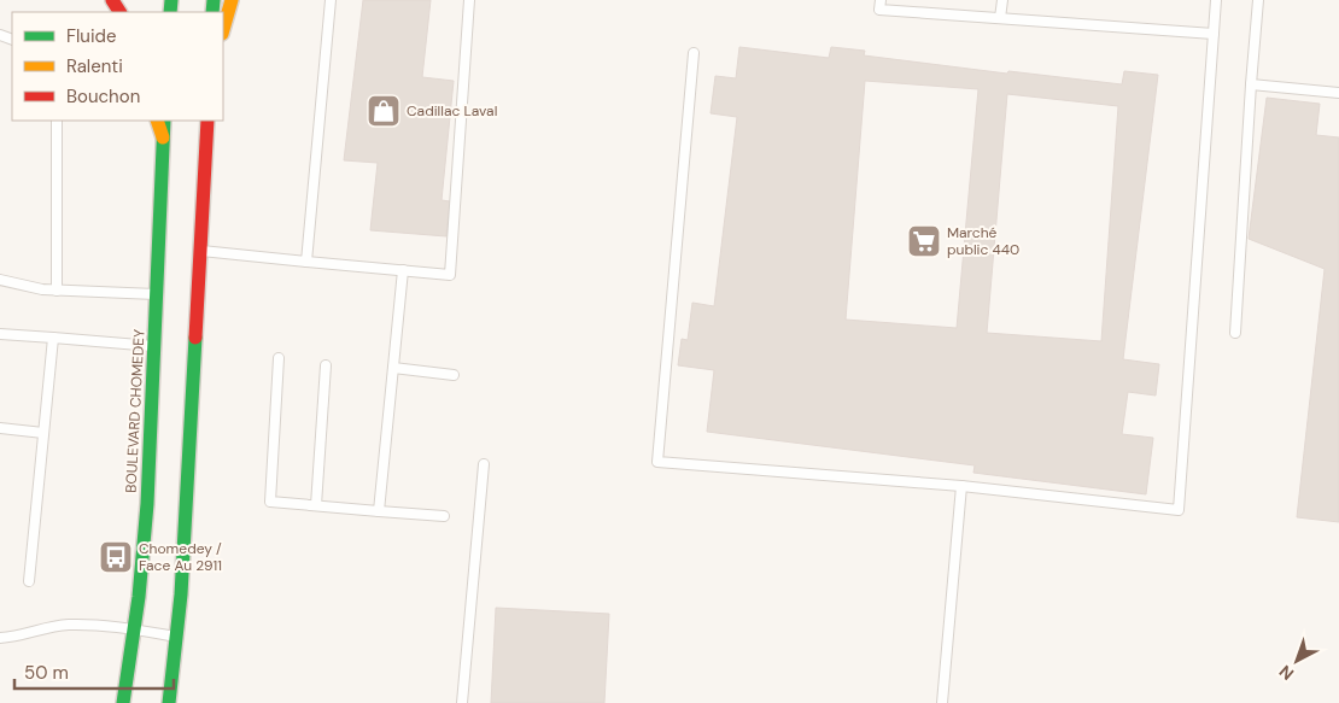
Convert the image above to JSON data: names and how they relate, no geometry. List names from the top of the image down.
{
  "streets": {
    "street": ["BOULEVARD CHOMEDEY"]
  },
  "places": {
    "shop": ["Cadillac Laval"],
    "supermarket": ["Marché public 440"],
    "bus stop": ["Chomedey / Face Au 2911"]
  },
  "legend": ["Fluide", "Ralenti", "Bouchon"],
  "scale_bar": "50 m",
  "north": "bottom left"
}
